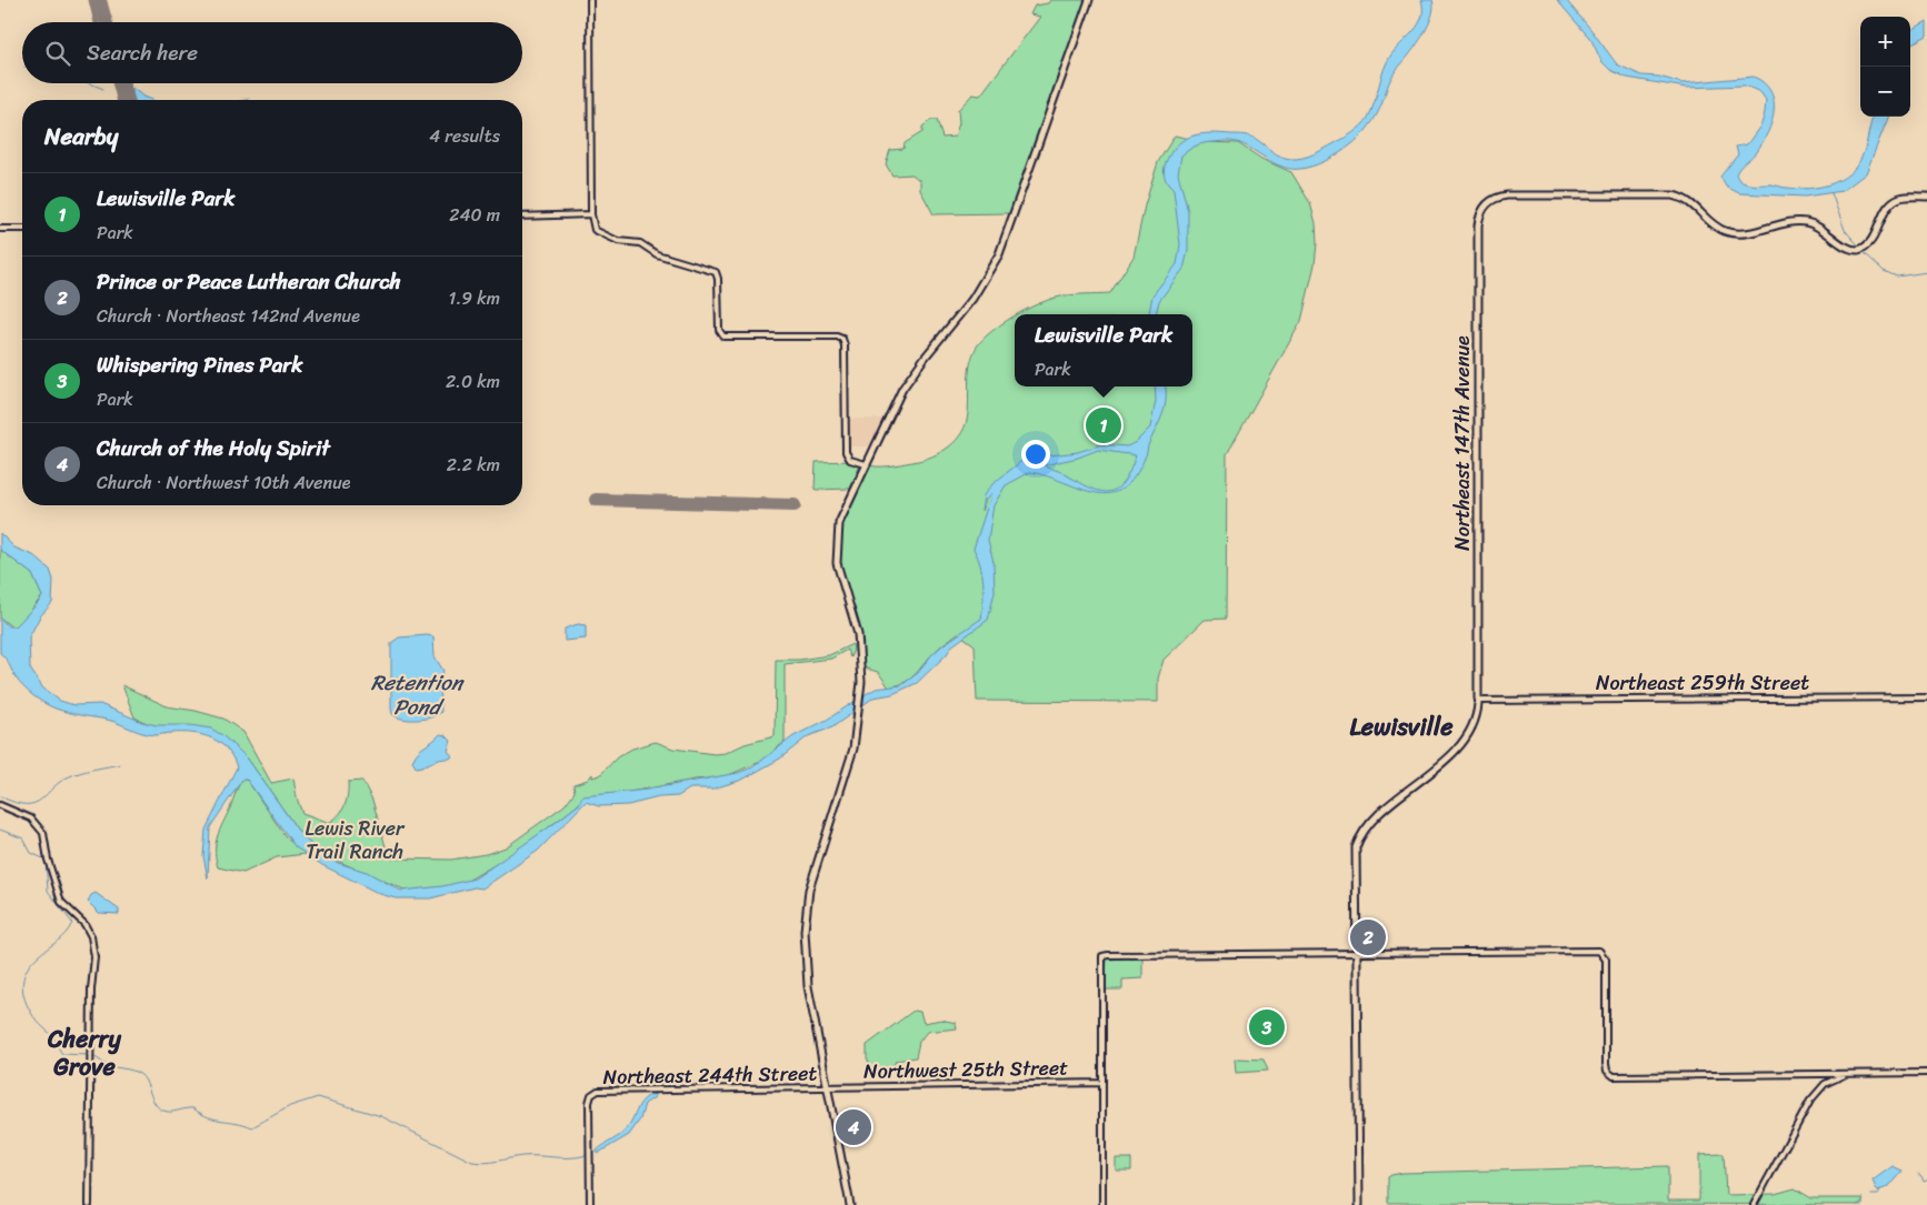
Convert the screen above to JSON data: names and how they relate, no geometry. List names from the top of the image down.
{
  "streets": {
    "main road": ["Northeast 147th Avenue"],
    "street": ["Northeast 259th Street", "Northwest 25th Street", "Northeast 244th Street"]
  },
  "crossings": [
    ["Northeast 147th Avenue", "Northeast 259th Street"],
    ["Northwest 25th Street", "Northeast 244th Street"]
  ],
  "districts": ["Lewisville", "Cherry Grove"],
  "water": ["Retention Pond"],
  "parks": ["Lewis River Trail Ranch"],
  "page": {
    "map_buttons": ["+", "−"],
    "search": "Search here",
    "heading": ["Nearby", "4 results"],
    "list": [
      {
        "mark": "1",
        "name": "Lewisville Park",
        "note": "Park",
        "value": "240 m"
      },
      {
        "mark": "2",
        "name": "Prince or Peace Lutheran Church",
        "note": "Church · Northeast 142nd Avenue",
        "value": "1.9 km"
      },
      {
        "mark": "3",
        "name": "Whispering Pines Park",
        "note": "Park",
        "value": "2.0 km"
      },
      {
        "mark": "4",
        "name": "Church of the Holy Spirit",
        "note": "Church · Northwest 10th Avenue",
        "value": "2.2 km"
      }
    ],
    "popup": ["Lewisville Park", "Park"],
    "pins": [
      "1",
      "2",
      "3",
      "4"
    ]
  }
}
